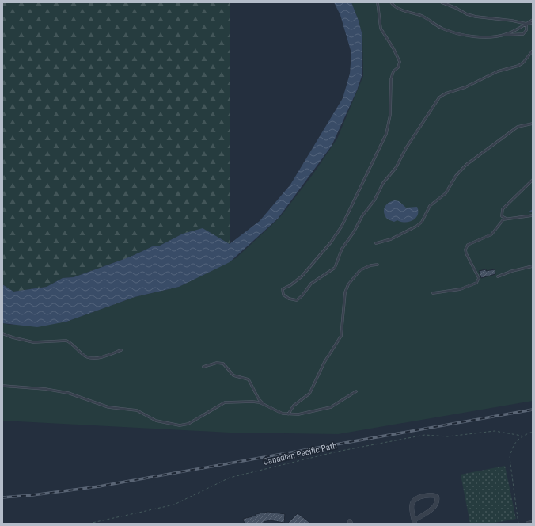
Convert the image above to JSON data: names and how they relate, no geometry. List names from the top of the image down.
{
  "streets": {
    "path": ["Canadian Pacific Path"]
  }
}
